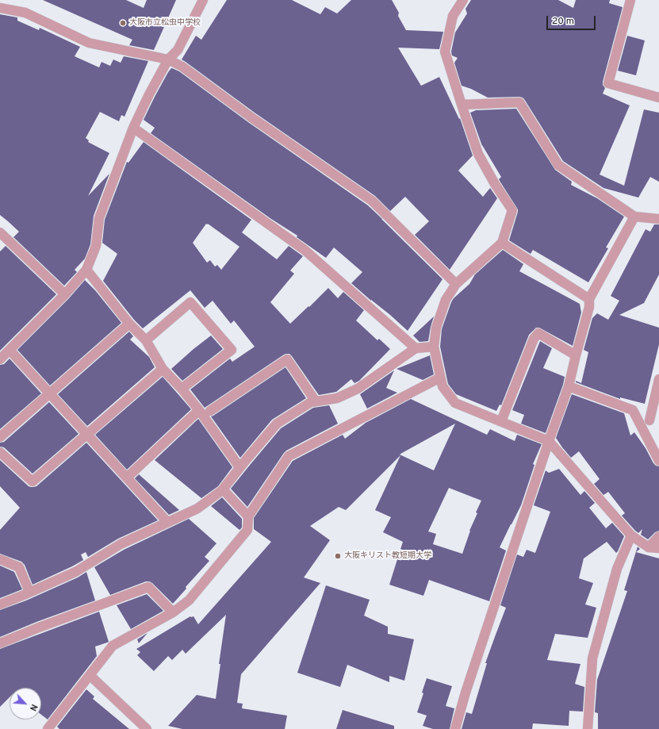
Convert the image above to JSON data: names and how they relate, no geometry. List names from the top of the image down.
{
  "places": ["大阪市立松虫中学校", "大阪キリスト教短期大学"],
  "scale_bar": "20 m",
  "north": "bottom right"
}
